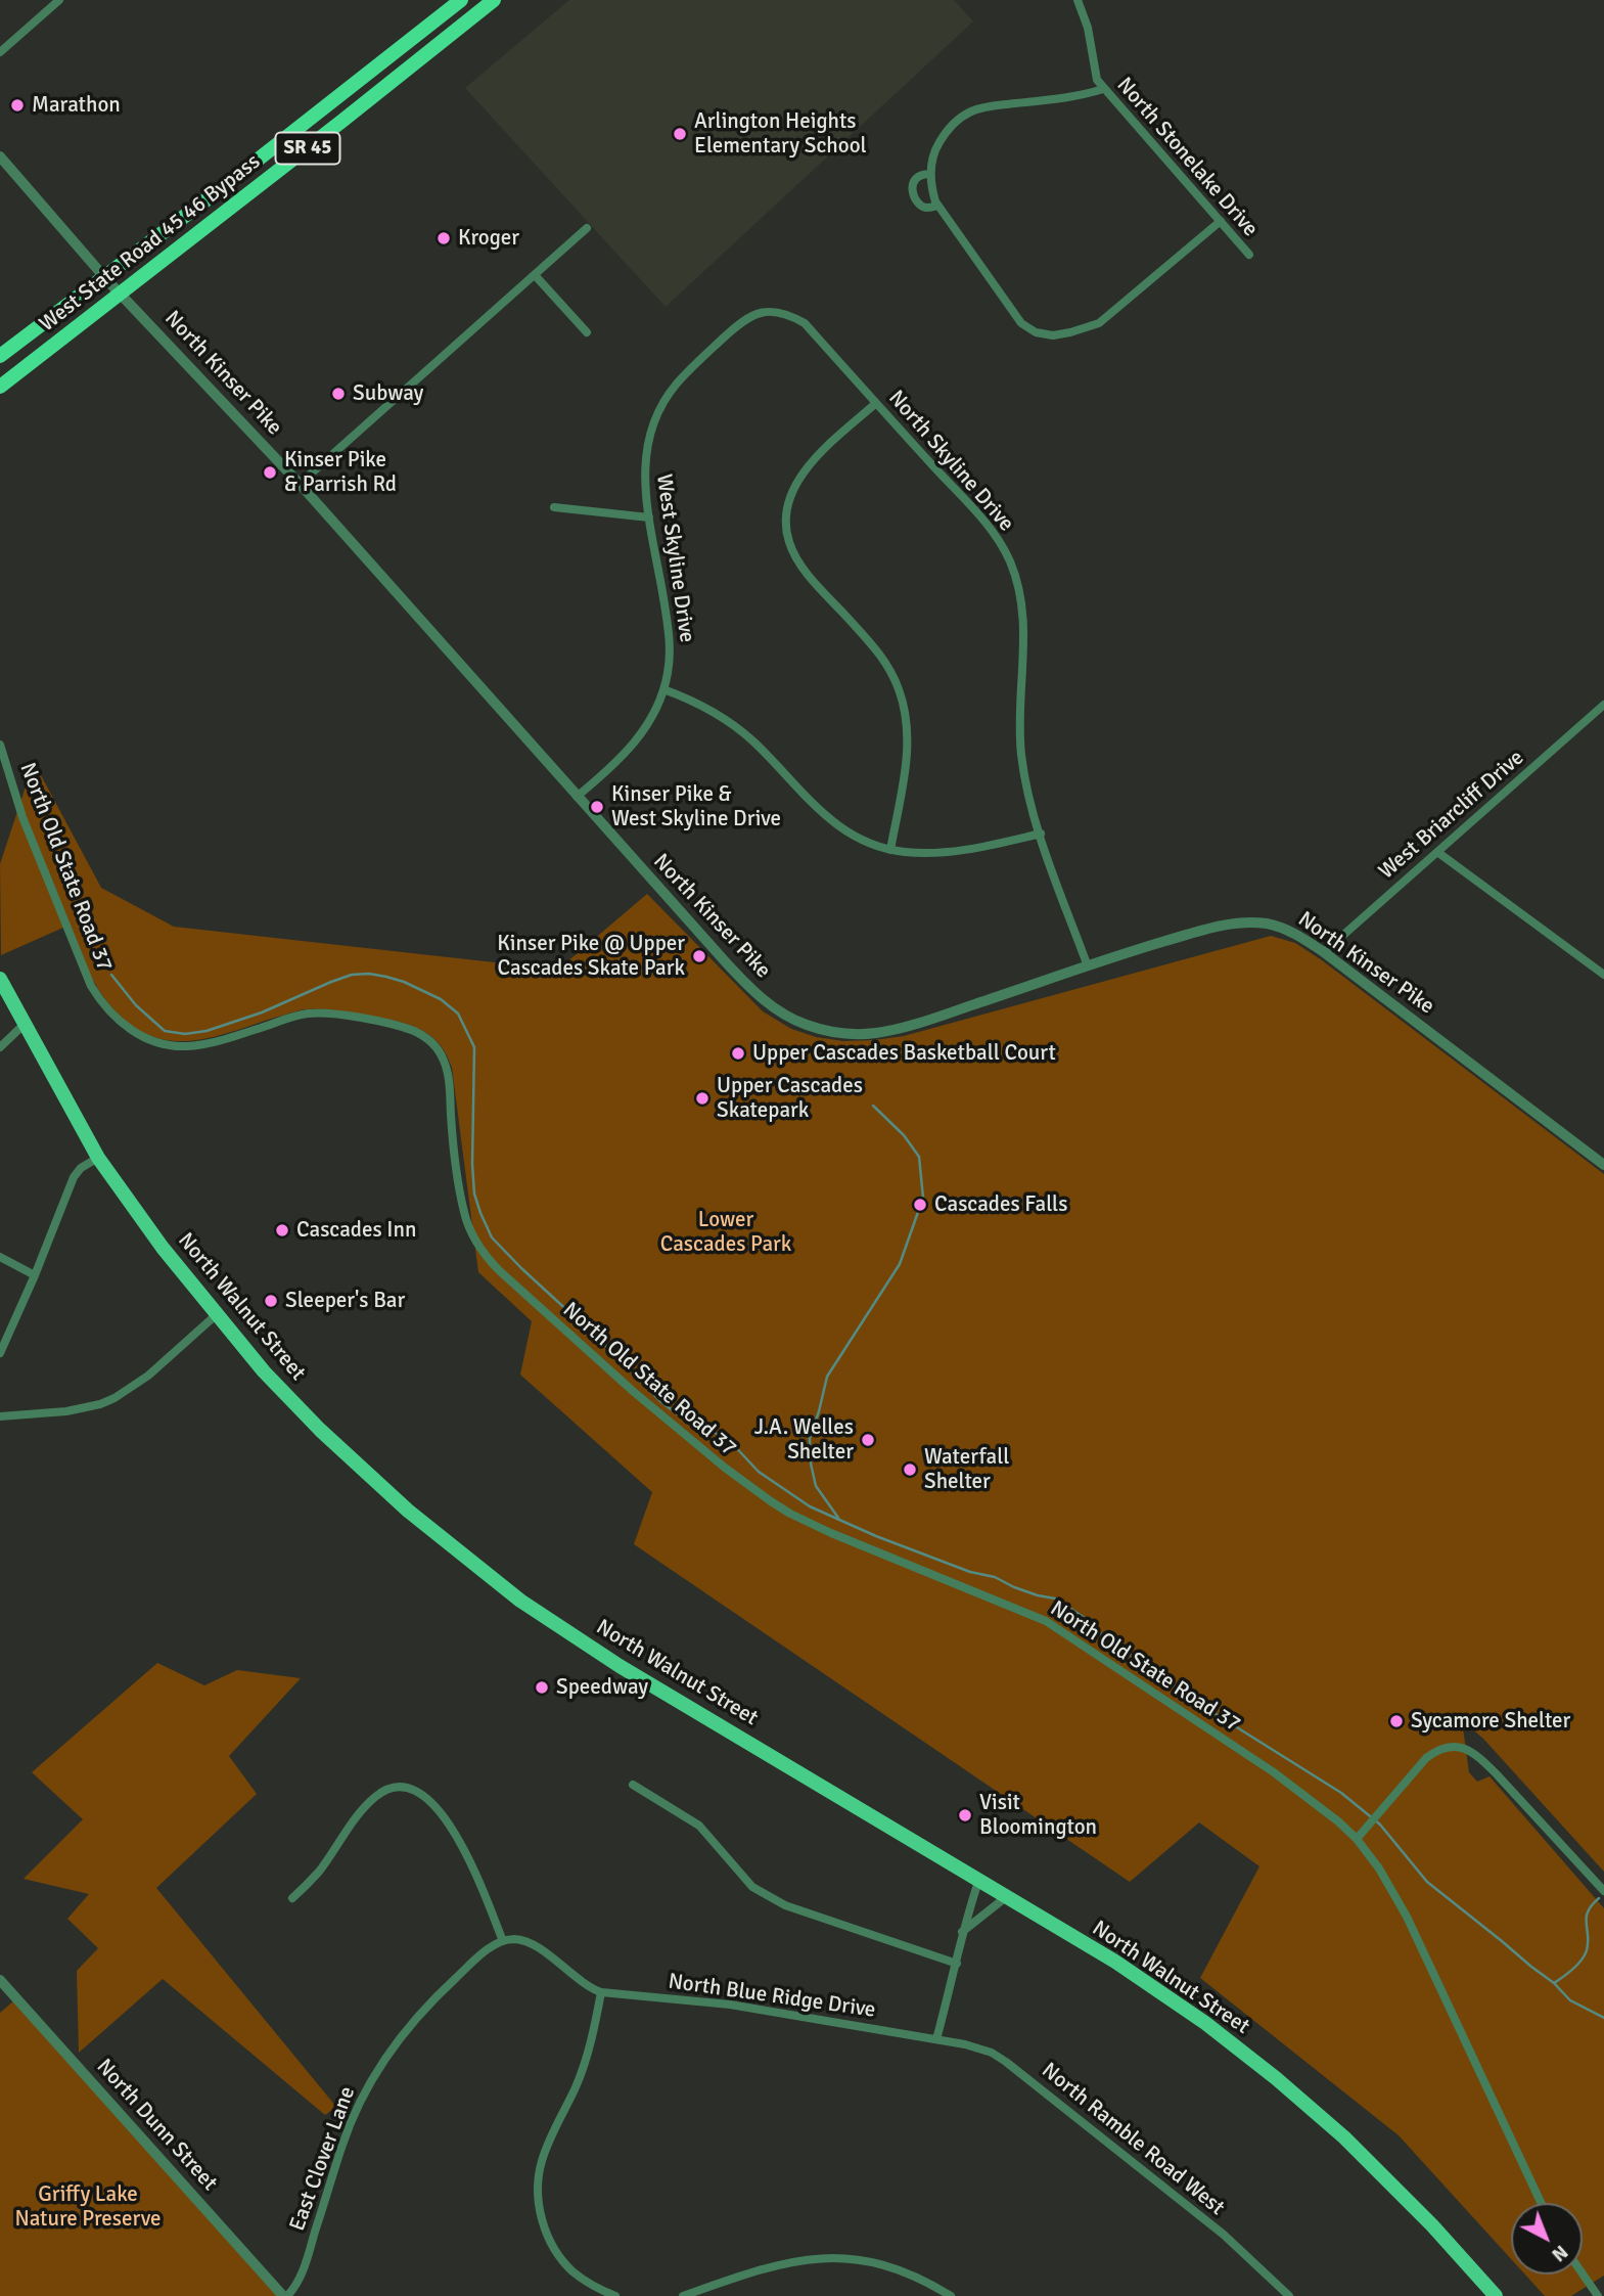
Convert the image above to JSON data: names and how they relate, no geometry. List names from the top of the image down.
{
  "streets": {
    "highway": ["SR 45", "West State Road 45 46 Bypass"],
    "main road": ["North Walnut Street"],
    "street": [
      "North Stonelake Drive",
      "North Kinser Pike",
      "North Skyline Drive",
      "West Skyline Drive",
      "West Briarcliff Drive",
      "North Old State Road 37",
      "North Blue Ridge Drive",
      "North Dunn Street",
      "North Ramble Road West",
      "East Clover Lane"
    ]
  },
  "crossings": [
    ["West State Road 45 46 Bypass", "North Kinser Pike"],
    ["North Kinser Pike", "North Skyline Drive"],
    ["North Kinser Pike", "West Skyline Drive"],
    ["North Kinser Pike", "West Briarcliff Drive"],
    ["North Skyline Drive", "West Skyline Drive"],
    ["North Blue Ridge Drive", "North Ramble Road West"],
    ["North Dunn Street", "East Clover Lane"]
  ],
  "parks": ["Lower Cascades Park", "Griffy Lake Nature Preserve"],
  "places": [
    "Marathon",
    "Arlington Heights Elementary School",
    "Kroger",
    "Subway",
    "Kinser Pike & Parrish Rd",
    "Kinser Pike & West Skyline Drive",
    "Kinser Pike @ Upper Cascades Skate Park",
    "Upper Cascades Basketball Court",
    "Upper Cascades Skatepark",
    "Cascades Falls",
    "Cascades Inn",
    "Sleeper's Bar",
    "J.A. Welles Shelter",
    "Waterfall Shelter",
    "Speedway",
    "Sycamore Shelter",
    "Visit Bloomington"
  ],
  "north": "bottom right"
}
